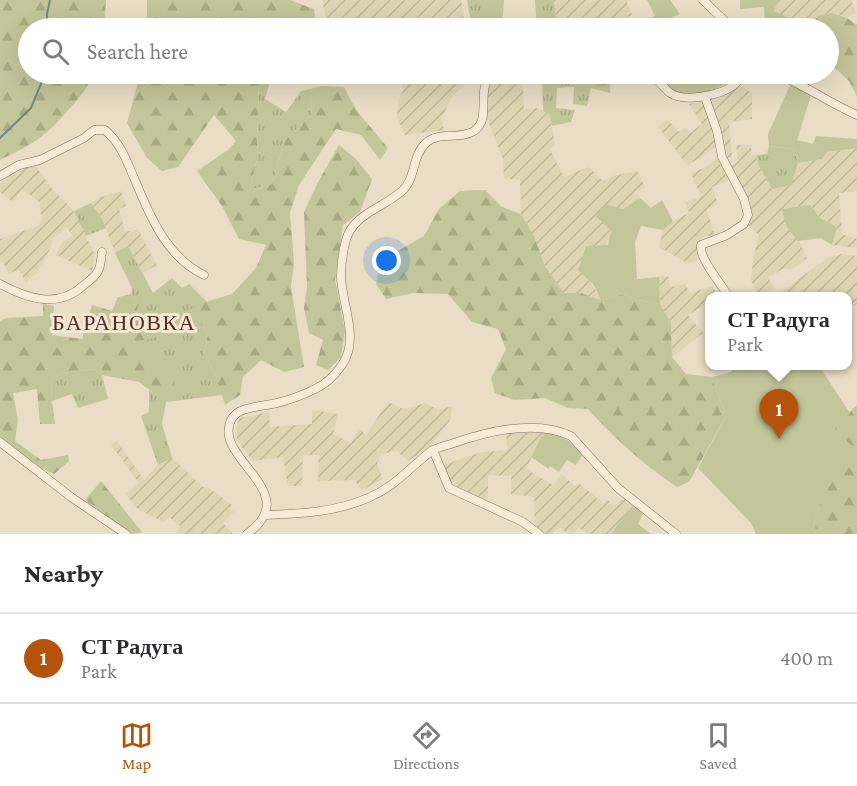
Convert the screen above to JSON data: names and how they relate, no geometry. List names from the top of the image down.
{
  "districts": ["БАРАНОВКА"],
  "page": {
    "search": "Search here",
    "popup": ["СТ Радуга", "Park"],
    "pins": "1",
    "heading": "Nearby",
    "list": [
      {
        "mark": "1",
        "name": "СТ Радуга",
        "note": "Park",
        "value": "400 m"
      }
    ],
    "nav": ["Map", "Directions", "Saved"]
  }
}
